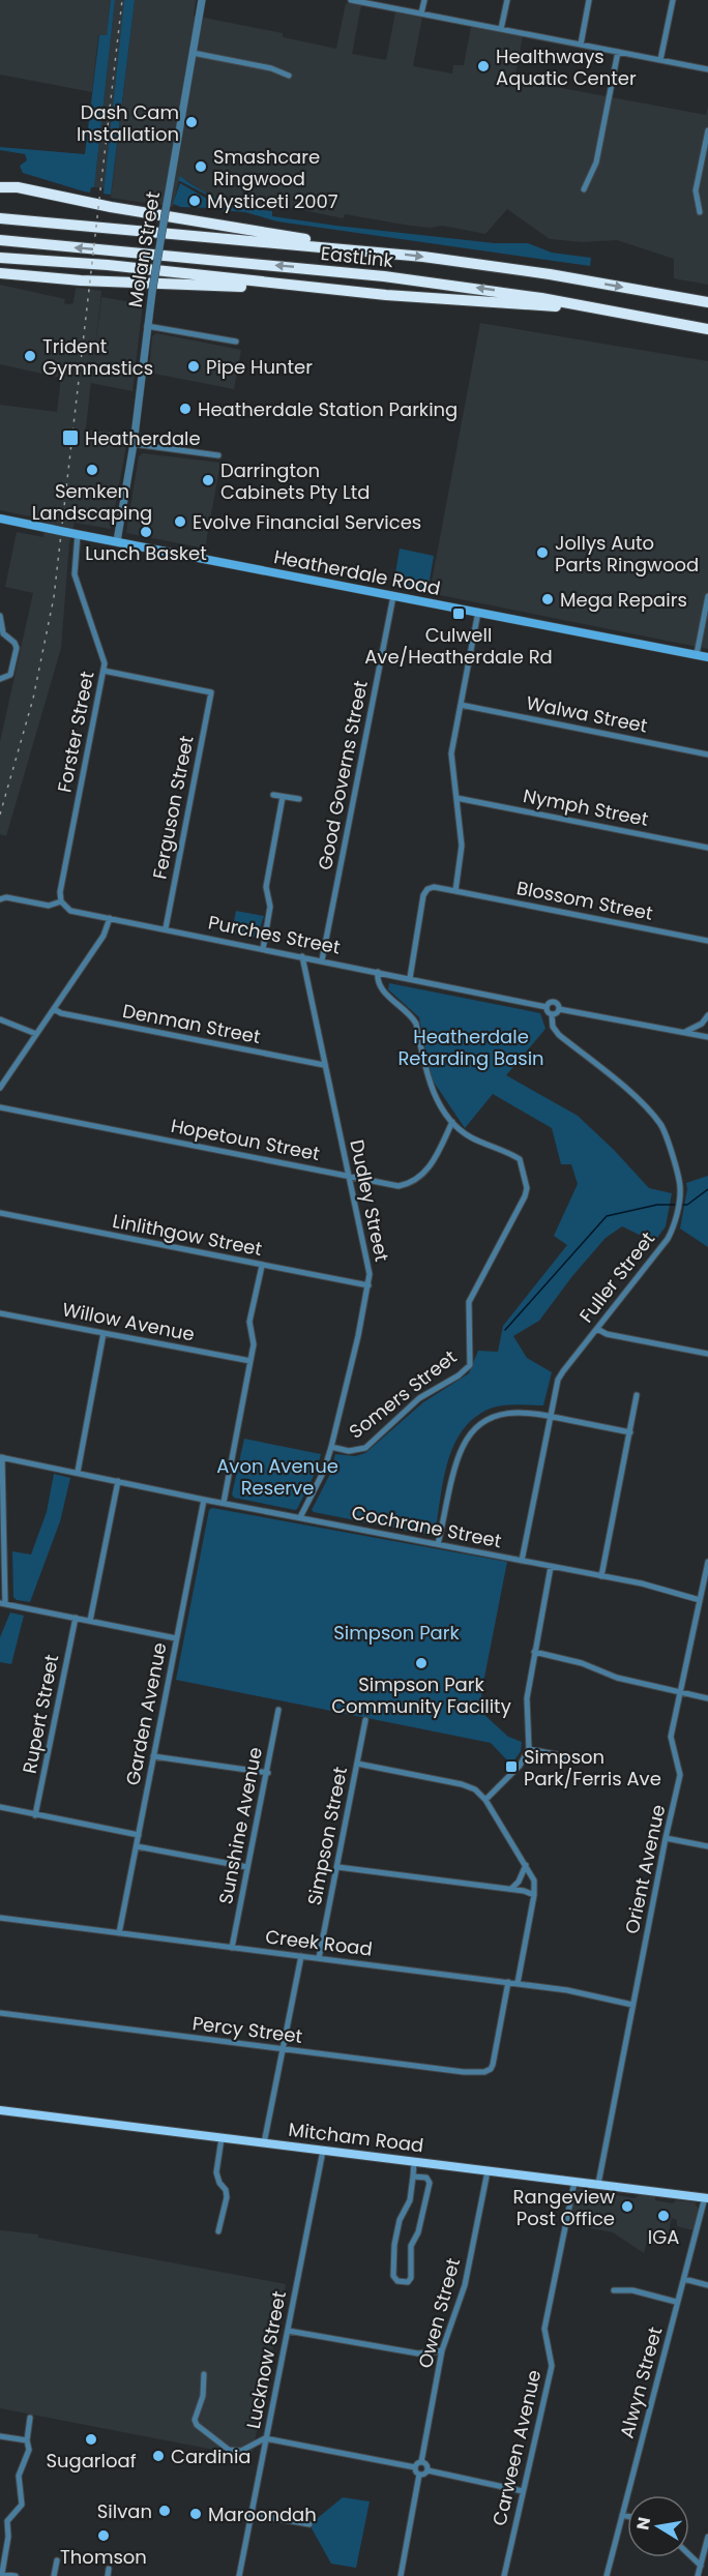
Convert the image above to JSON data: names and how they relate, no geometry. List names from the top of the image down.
{
  "streets": {
    "highway": ["EastLink"],
    "main road": ["Heatherdale Road", "Mitcham Road"],
    "street": [
      "Molan Street",
      "Walwa Street",
      "Forster Street",
      "Good Governs Street",
      "Ferguson Street",
      "Nymph Street",
      "Blossom Street",
      "Purches Street",
      "Denman Street",
      "Hopetoun Street",
      "Dudley Street",
      "Linlithgow Street",
      "Fuller Street",
      "Willow Avenue",
      "Somers Street",
      "Cochrane Street",
      "Rupert Street",
      "Garden Avenue",
      "Sunshine Avenue",
      "Simpson Street",
      "Orient Avenue",
      "Creek Road",
      "Percy Street",
      "Owen Street",
      "Lucknow Street",
      "Alwyn Street",
      "Carween Avenue"
    ]
  },
  "crossings": [
    ["Molan Street", "Heatherdale Road"],
    ["Heatherdale Road", "Forster Street"],
    ["Heatherdale Road", "Good Governs Street"],
    ["Forster Street", "Ferguson Street"],
    ["Forster Street", "Purches Street"],
    ["Good Governs Street", "Purches Street"],
    ["Ferguson Street", "Purches Street"],
    ["Blossom Street", "Purches Street"],
    ["Purches Street", "Dudley Street"],
    ["Purches Street", "Fuller Street"],
    ["Purches Street", "Somers Street"],
    ["Denman Street", "Dudley Street"],
    ["Hopetoun Street", "Dudley Street"],
    ["Hopetoun Street", "Somers Street"],
    ["Dudley Street", "Linlithgow Street"],
    ["Dudley Street", "Somers Street"],
    ["Dudley Street", "Cochrane Street"],
    ["Fuller Street", "Cochrane Street"],
    ["Cochrane Street", "Garden Avenue"],
    ["Cochrane Street", "Orient Avenue"],
    ["Garden Avenue", "Creek Road"],
    ["Sunshine Avenue", "Creek Road"],
    ["Simpson Street", "Creek Road"],
    ["Orient Avenue", "Creek Road"],
    ["Orient Avenue", "Mitcham Road"],
    ["Creek Road", "Percy Street"],
    ["Mitcham Road", "Owen Street"],
    ["Mitcham Road", "Lucknow Street"],
    ["Mitcham Road", "Alwyn Street"],
    ["Mitcham Road", "Carween Avenue"]
  ],
  "parks": ["Heatherdale Retarding Basin", "Avon Avenue Reserve", "Simpson Park"],
  "places": {
    "other": [
      "Healthways Aquatic Center",
      "Dash Cam Installation",
      "Smashcare Ringwood",
      "Mysticeti 2007",
      "Trident Gymnastics",
      "Pipe Hunter",
      "Heatherdale Station Parking",
      "Semken Landscaping",
      "Darrington Cabinets Pty Ltd",
      "Evolve Financial Services",
      "Lunch Basket",
      "Jollys Auto Parts Ringwood",
      "Mega Repairs",
      "Simpson Park Community Facility",
      "Rangeview Post Office",
      "IGA",
      "Sugarloaf",
      "Cardinia",
      "Silvan",
      "Maroondah",
      "Thomson"
    ],
    "transit": ["Heatherdale", "Culwell Ave/Heatherdale Rd", "Simpson Park/Ferris Ave"]
  },
  "north": "left"
}
